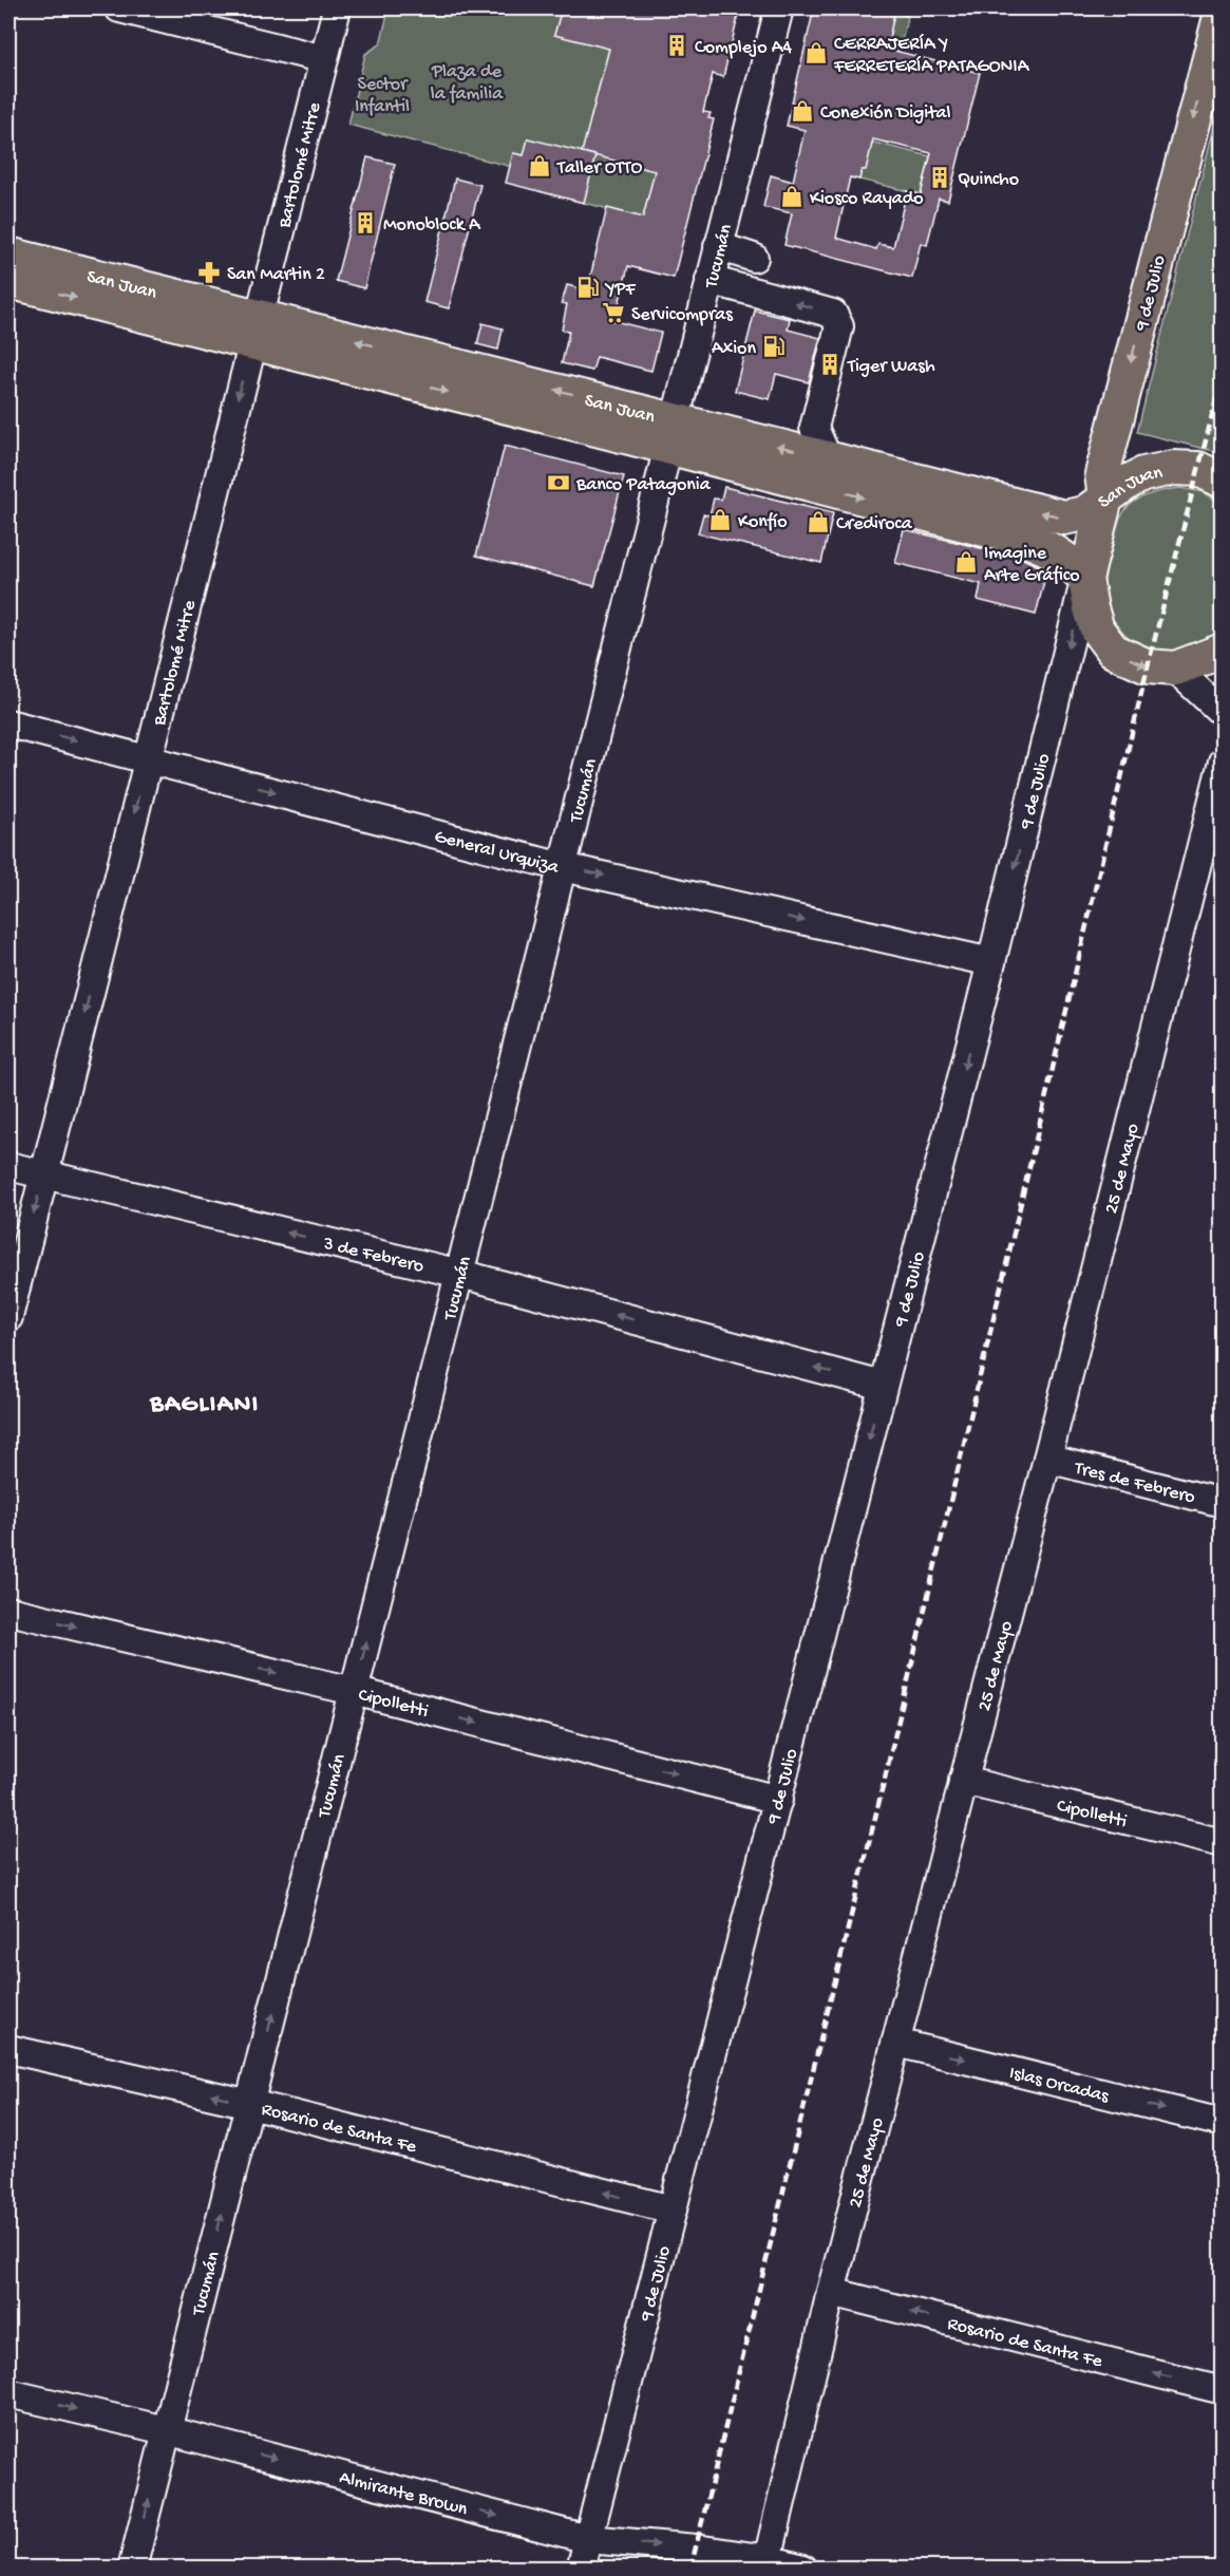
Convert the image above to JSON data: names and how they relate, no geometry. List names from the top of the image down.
{
  "streets": {
    "main road": ["San Juan", "9 de Julio"],
    "street": [
      "Bartolomé Mitre",
      "Tucumán",
      "General Urquiza",
      "25 de Mayo",
      "3 de Febrero",
      "Tres de Febrero",
      "Cipolletti",
      "Islas Orcadas",
      "Rosario de Santa Fe",
      "Almirante Brown"
    ]
  },
  "crossings": [
    ["Bartolomé Mitre", "San Juan"],
    ["Bartolomé Mitre", "General Urquiza"],
    ["Bartolomé Mitre", "3 de Febrero"],
    ["Tucumán", "San Juan"],
    ["Tucumán", "General Urquiza"],
    ["Tucumán", "3 de Febrero"],
    ["Tucumán", "Cipolletti"],
    ["Tucumán", "Rosario de Santa Fe"],
    ["Tucumán", "Almirante Brown"],
    ["San Juan", "9 de Julio"],
    ["9 de Julio", "General Urquiza"],
    ["9 de Julio", "3 de Febrero"],
    ["9 de Julio", "Cipolletti"],
    ["9 de Julio", "Rosario de Santa Fe"],
    ["9 de Julio", "Almirante Brown"],
    ["25 de Mayo", "Tres de Febrero"],
    ["25 de Mayo", "Cipolletti"],
    ["25 de Mayo", "Islas Orcadas"],
    ["25 de Mayo", "Rosario de Santa Fe"],
    ["25 de Mayo", "Almirante Brown"]
  ],
  "one_way": [
    "Bartolomé Mitre",
    "Tucumán",
    "9 de Julio",
    "General Urquiza",
    "3 de Febrero",
    "Cipolletti",
    "Islas Orcadas",
    "Rosario de Santa Fe",
    "Almirante Brown"
  ],
  "districts": ["BAGLIANI"],
  "parks": ["Plaza de la familia", "Sector Infantil"],
  "places": {
    "building": [
      "Complejo A4",
      "Quincho",
      "Monoblock A",
      "Tiger Wash"
    ],
    "shop": [
      "CERRAJERÍA Y FERRETERÍA PATAGONIA",
      "Conexión Digital",
      "Taller OTTO",
      "Kiosco Rayado",
      "Konfío",
      "Crediroca",
      "Imagine Arte Gráfico"
    ],
    "pharmacy": ["San Martin 2"],
    "fuel station": ["YPF", "Axion"],
    "supermarket": ["Servicompras"],
    "bank": ["Banco Patagonia"]
  }
}
